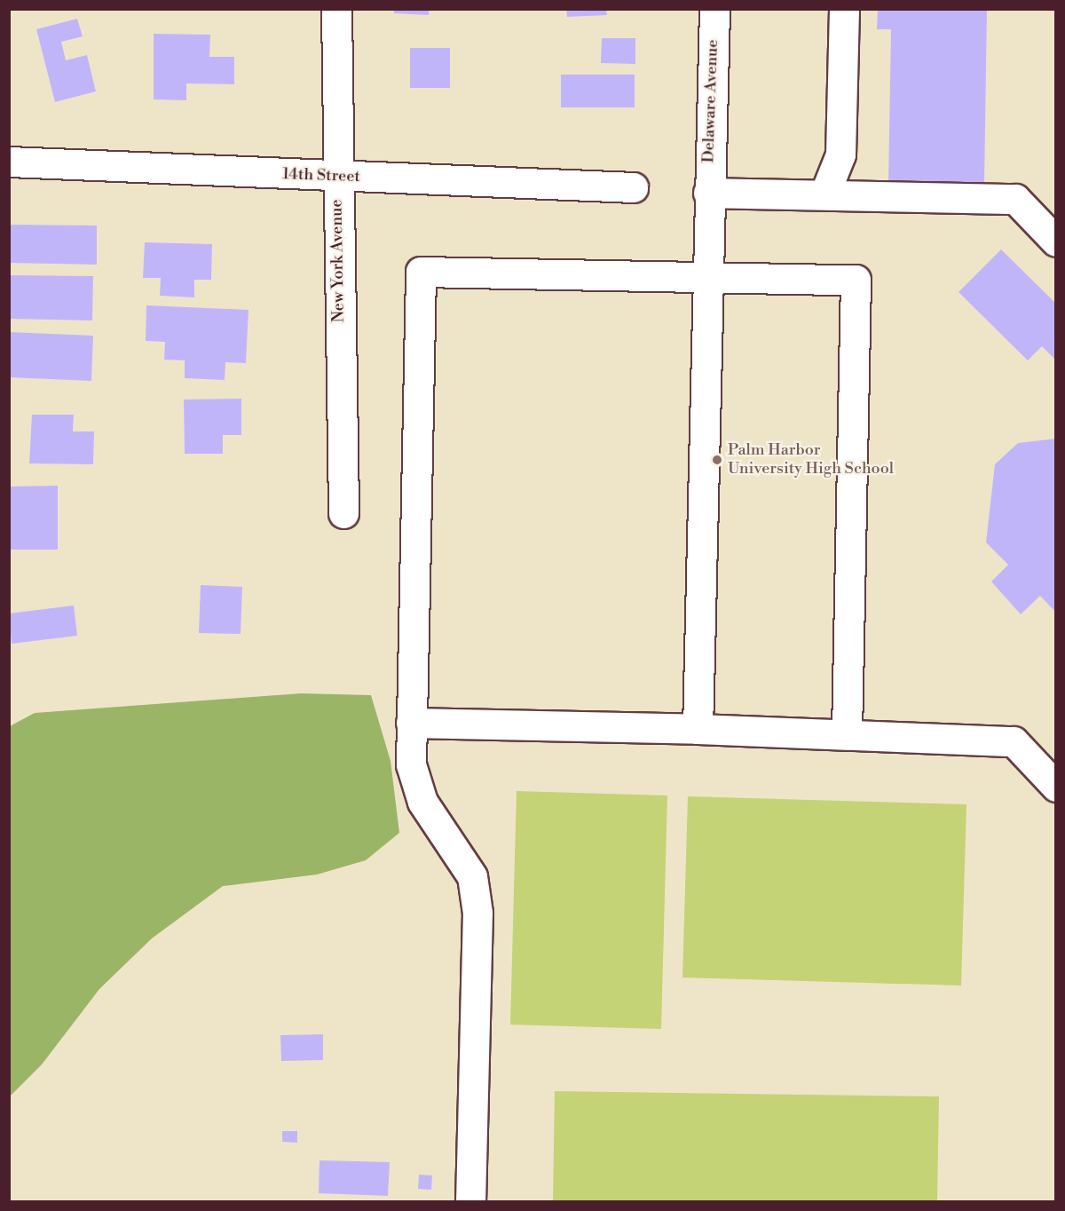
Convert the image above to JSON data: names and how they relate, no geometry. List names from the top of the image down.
{
  "streets": {
    "street": ["Delaware Avenue", "14th Street", "New York Avenue"]
  },
  "crossings": [
    ["14th Street", "New York Avenue"]
  ],
  "places": ["Palm Harbor University High School"]
}
